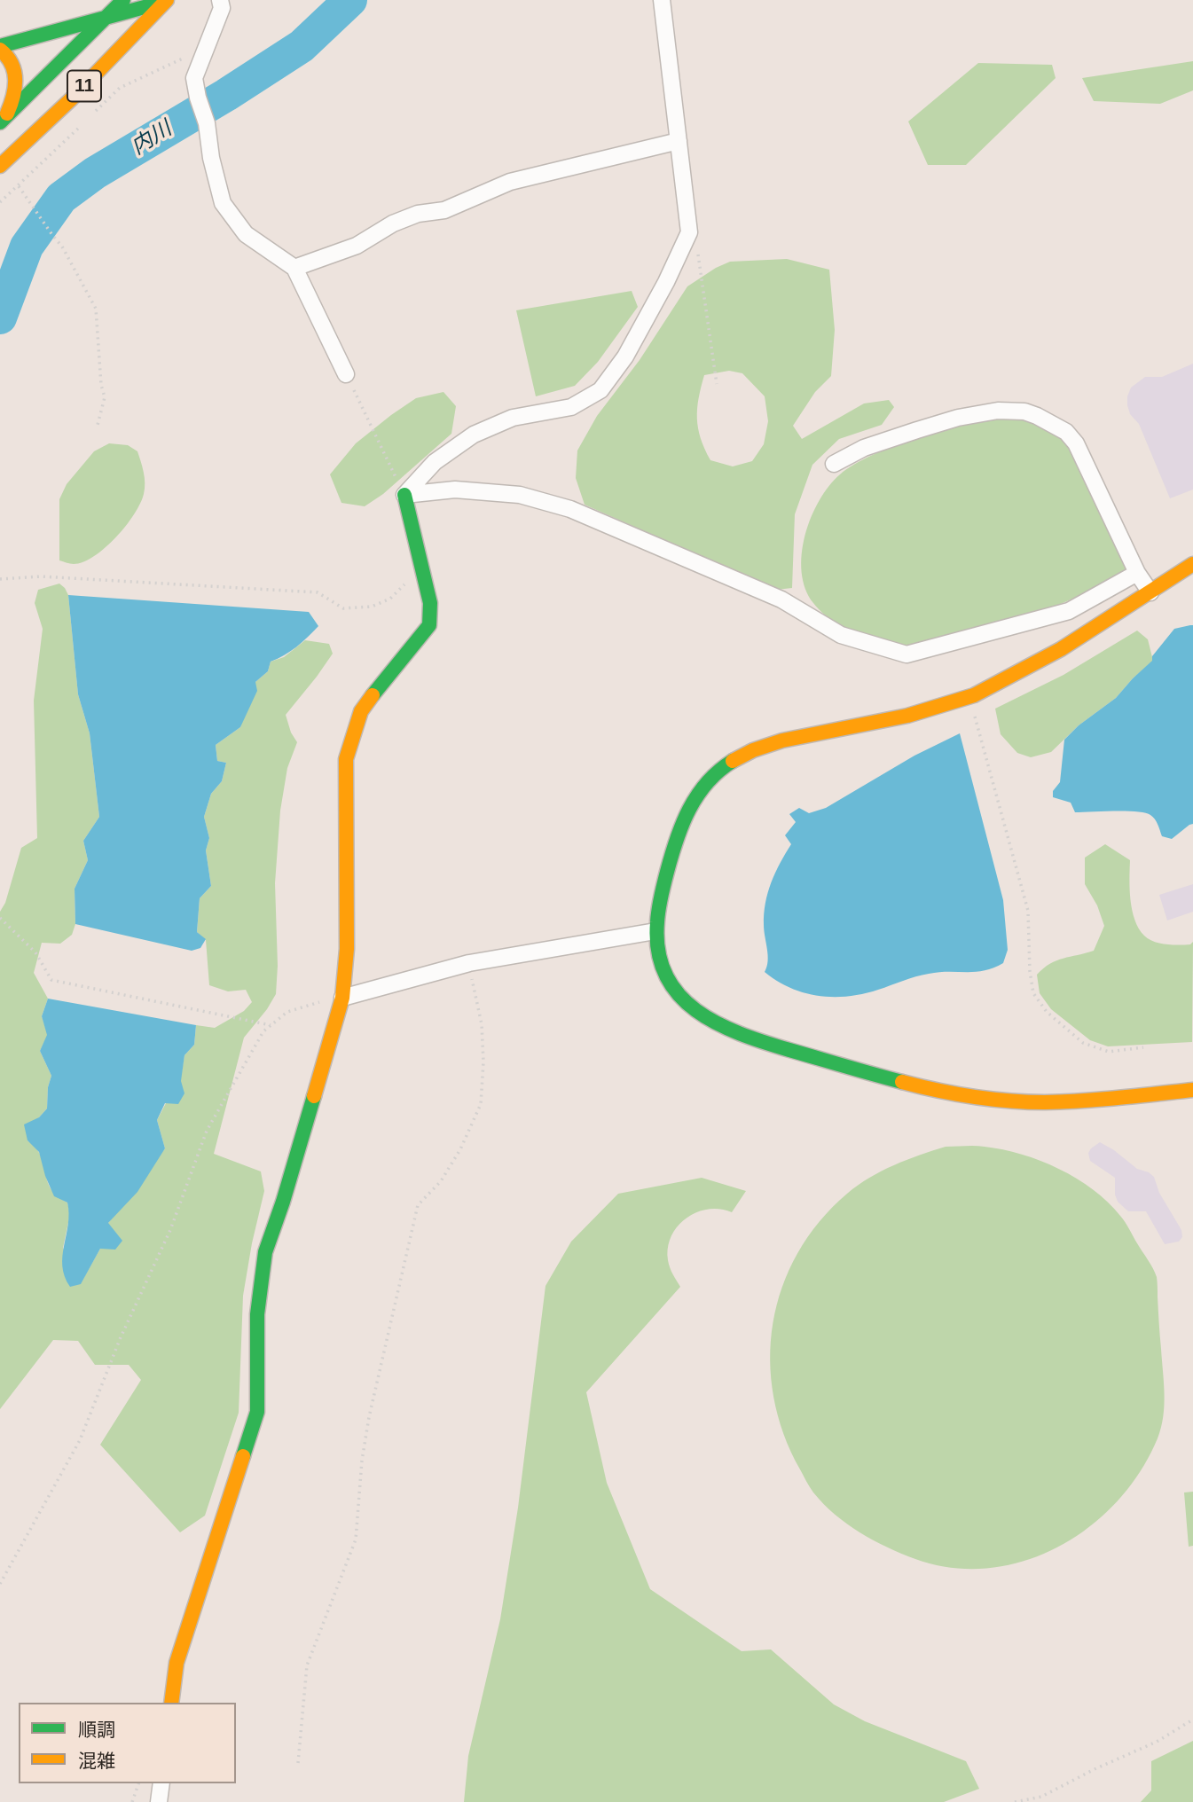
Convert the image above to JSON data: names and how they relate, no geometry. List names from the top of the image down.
{
  "streets": {
    "main road": ["11"]
  },
  "water": ["内川"],
  "legend": ["順調", "混雑"]
}
